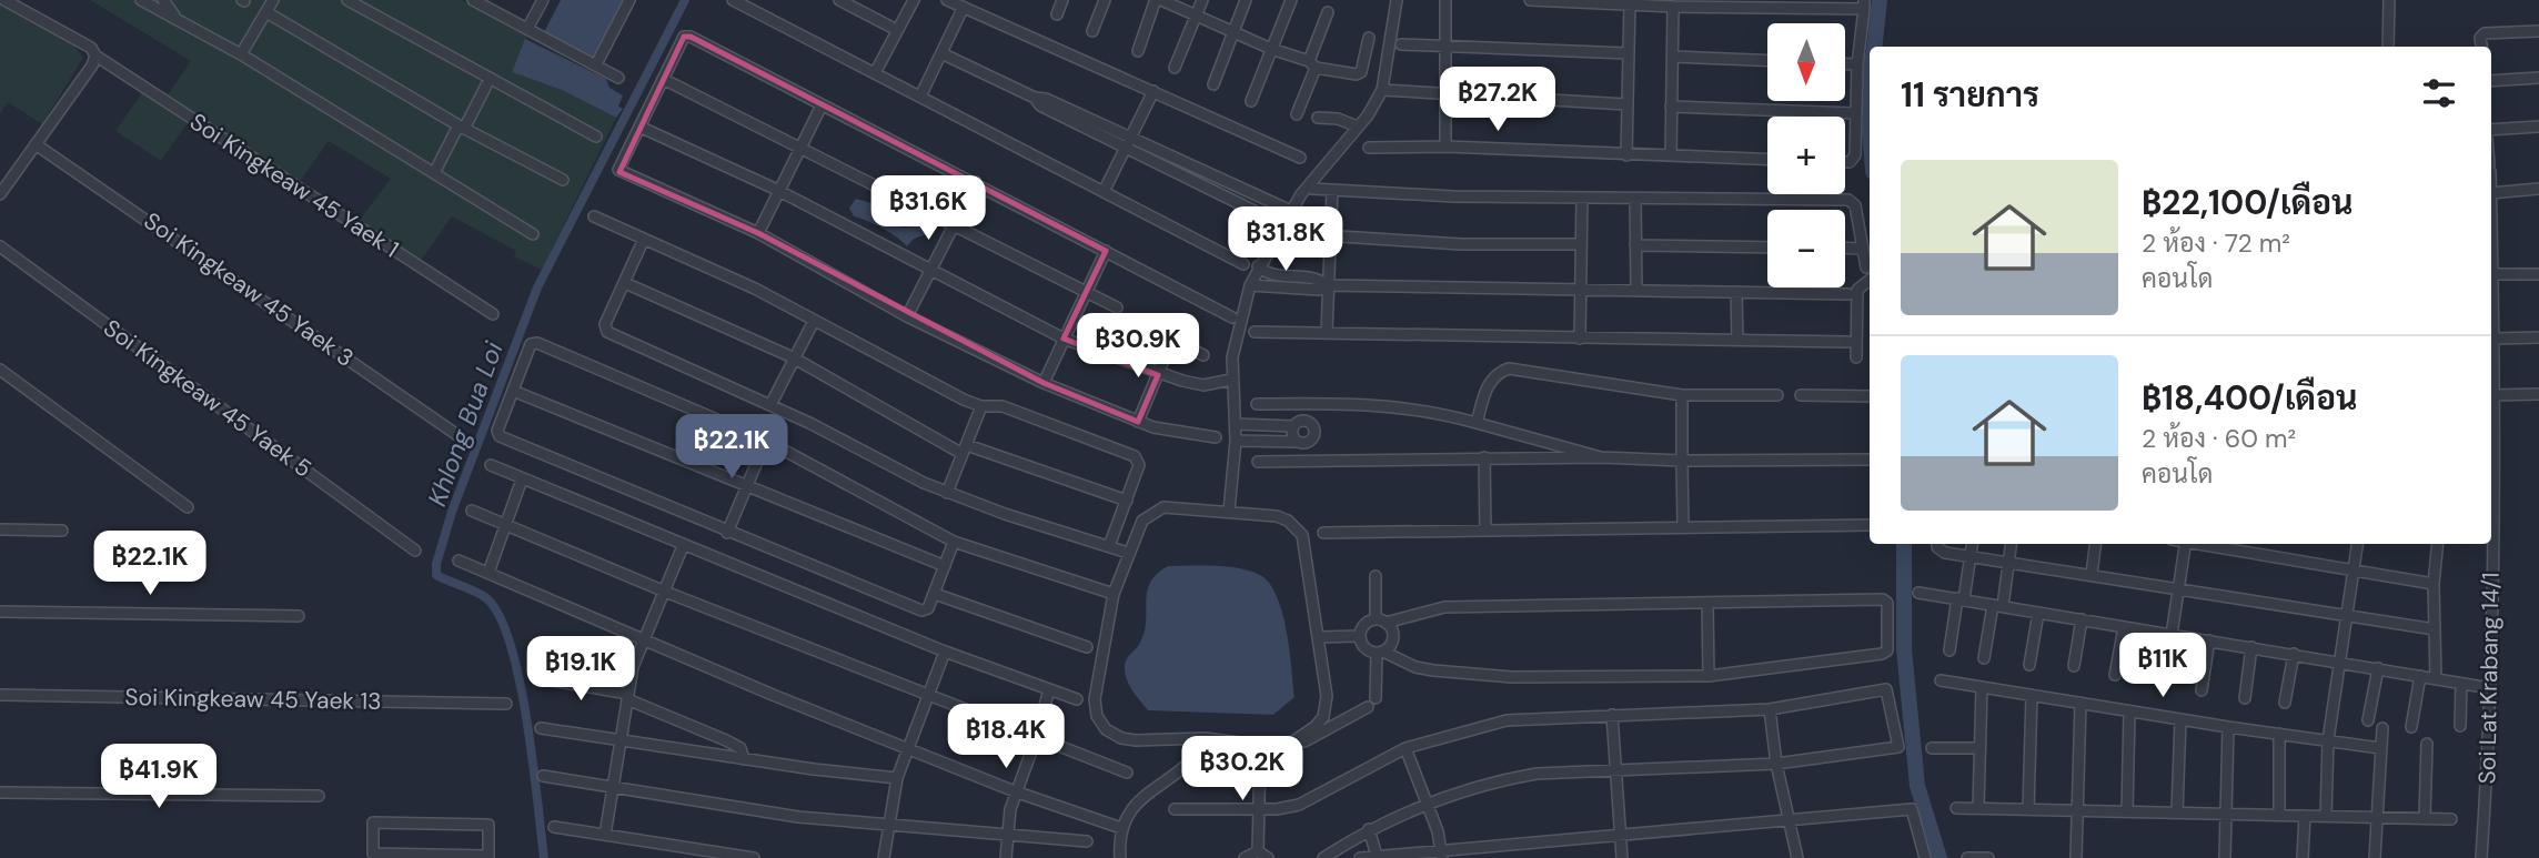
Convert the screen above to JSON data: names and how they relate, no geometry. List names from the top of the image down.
{
  "streets": {
    "street": [
      "Soi Kingkeaw 45 Yaek 1",
      "Soi Kingkeaw 45 Yaek 3",
      "Soi Kingkeaw 45 Yaek 5",
      "Soi Lat Krabang 14/1",
      "Soi Kingkeaw 45 Yaek 13"
    ]
  },
  "water": ["Khlong Bua Loi"],
  "north": "bottom",
  "page": {
    "map_buttons": ["+", "−"],
    "heading": "11 รายการ",
    "price": [
      "฿27.2K",
      "฿31.6K",
      "฿31.8K",
      "฿30.9K",
      "฿22.1K",
      "฿22.1K",
      "฿11K",
      "฿19.1K",
      "฿18.4K",
      "฿30.2K",
      "฿41.9K"
    ],
    "list": [
      {
        "name": "฿22,100/เดือน",
        "note": "2 ห้อง · 72 m² · คอนโด"
      },
      {
        "name": "฿18,400/เดือน",
        "note": "2 ห้อง · 60 m² · คอนโด"
      }
    ]
  }
}
